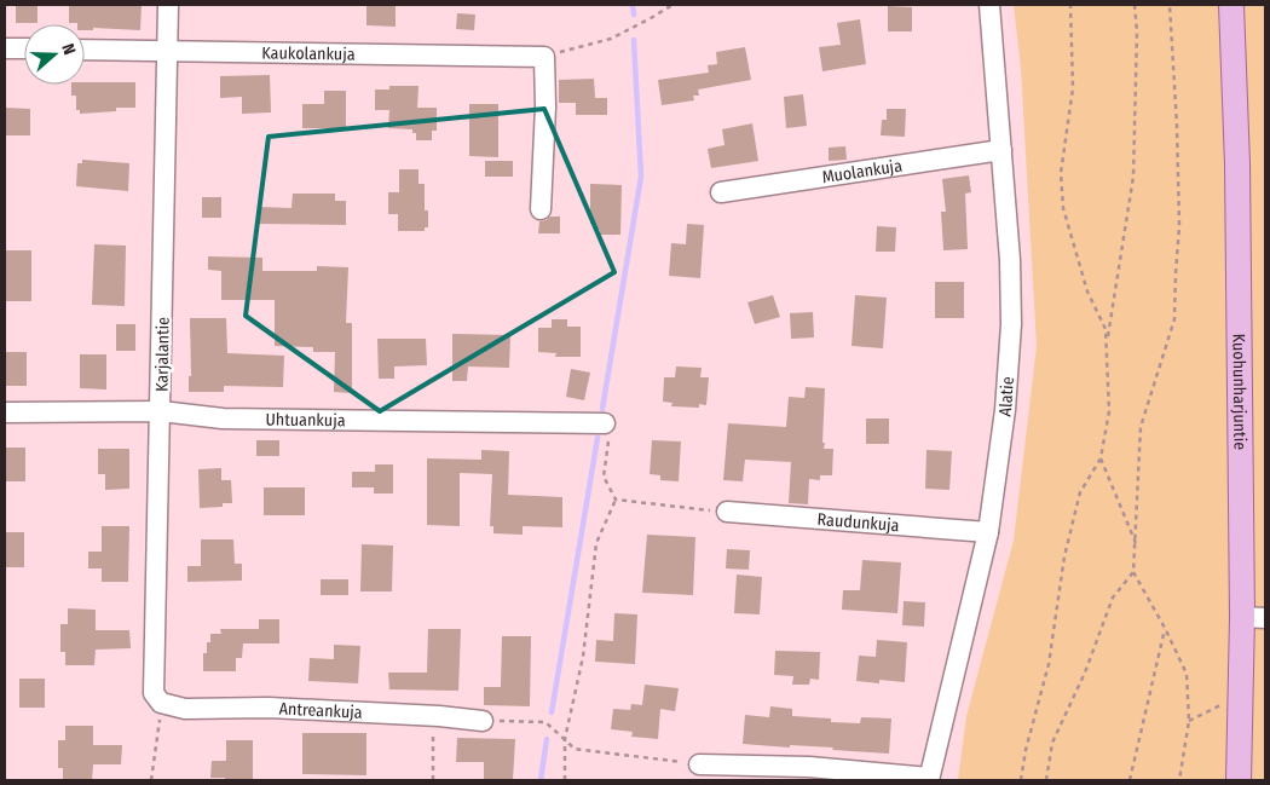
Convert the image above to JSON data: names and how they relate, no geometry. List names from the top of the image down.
{
  "streets": {
    "main road": ["Kuohunharjuntie"],
    "street": [
      "Kaukolankuja",
      "Muolankuja",
      "Karjalantie",
      "Alatie",
      "Uhtuankuja",
      "Raudunkuja",
      "Antreankuja"
    ]
  },
  "crossings": [
    ["Kaukolankuja", "Karjalantie"],
    ["Muolankuja", "Alatie"],
    ["Karjalantie", "Uhtuankuja"],
    ["Karjalantie", "Antreankuja"],
    ["Alatie", "Raudunkuja"]
  ],
  "north": "right"
}
